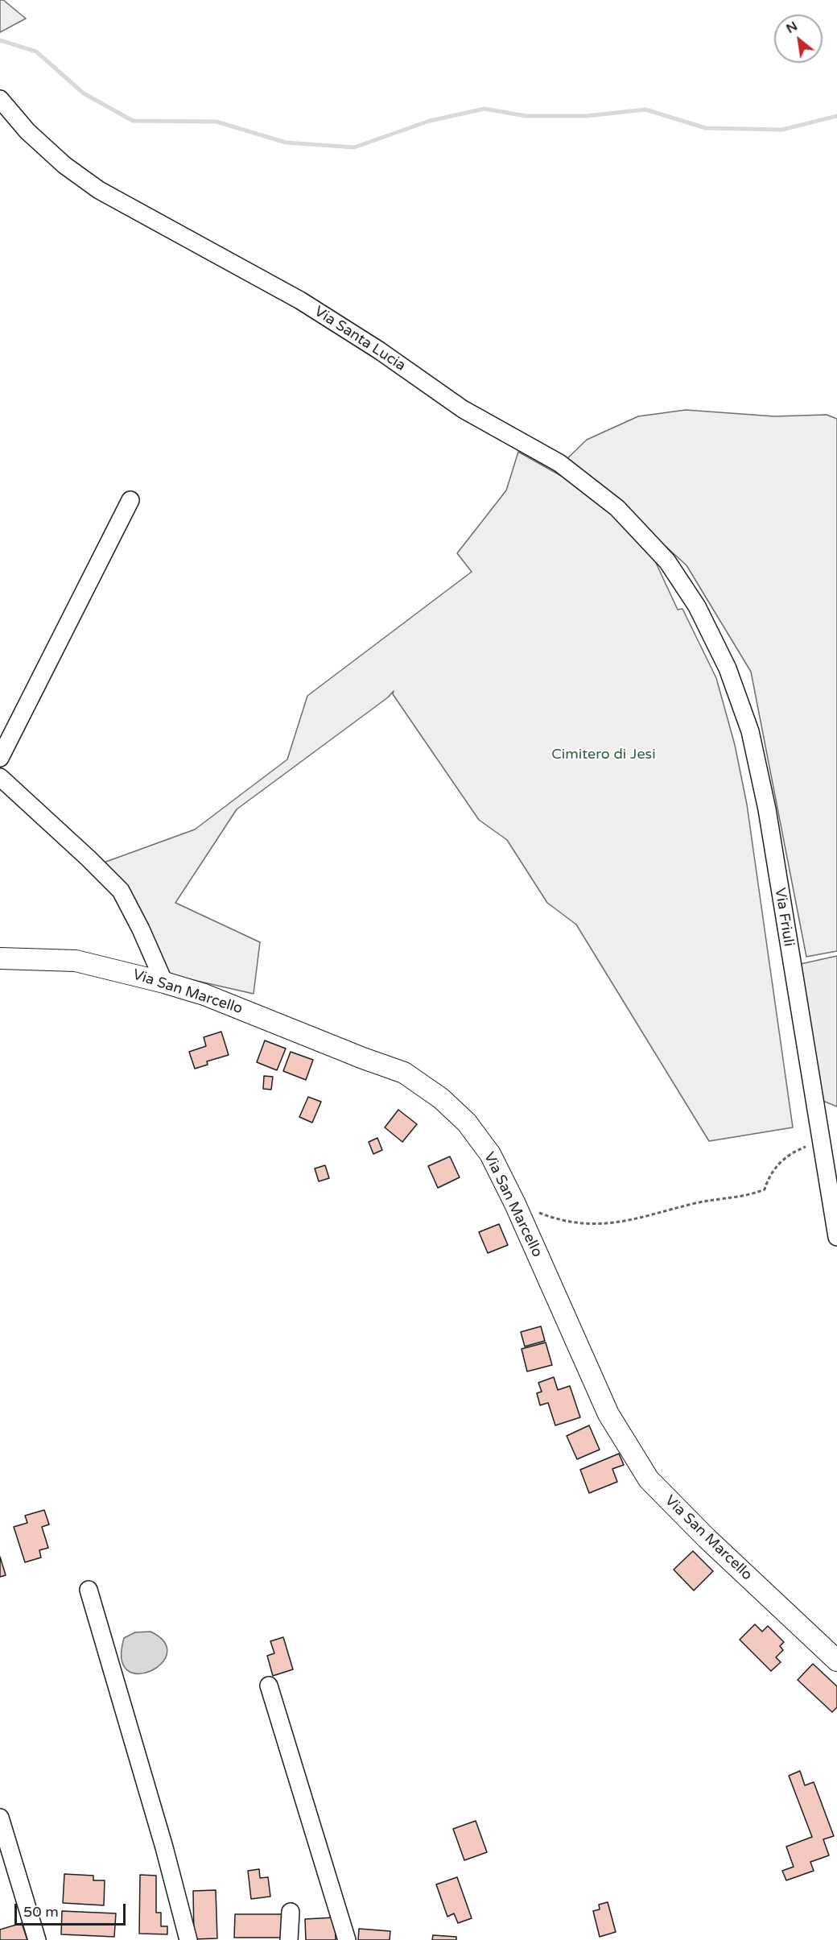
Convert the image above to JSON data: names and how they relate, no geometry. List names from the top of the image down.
{
  "streets": {
    "main road": ["Via San Marcello"],
    "street": ["Via Santa Lucia", "Via Friuli"]
  },
  "crossings": [
    ["Via Santa Lucia", "Via Friuli"]
  ],
  "parks": ["Cimitero di Jesi"],
  "scale_bar": "50 m",
  "north": "top left"
}
